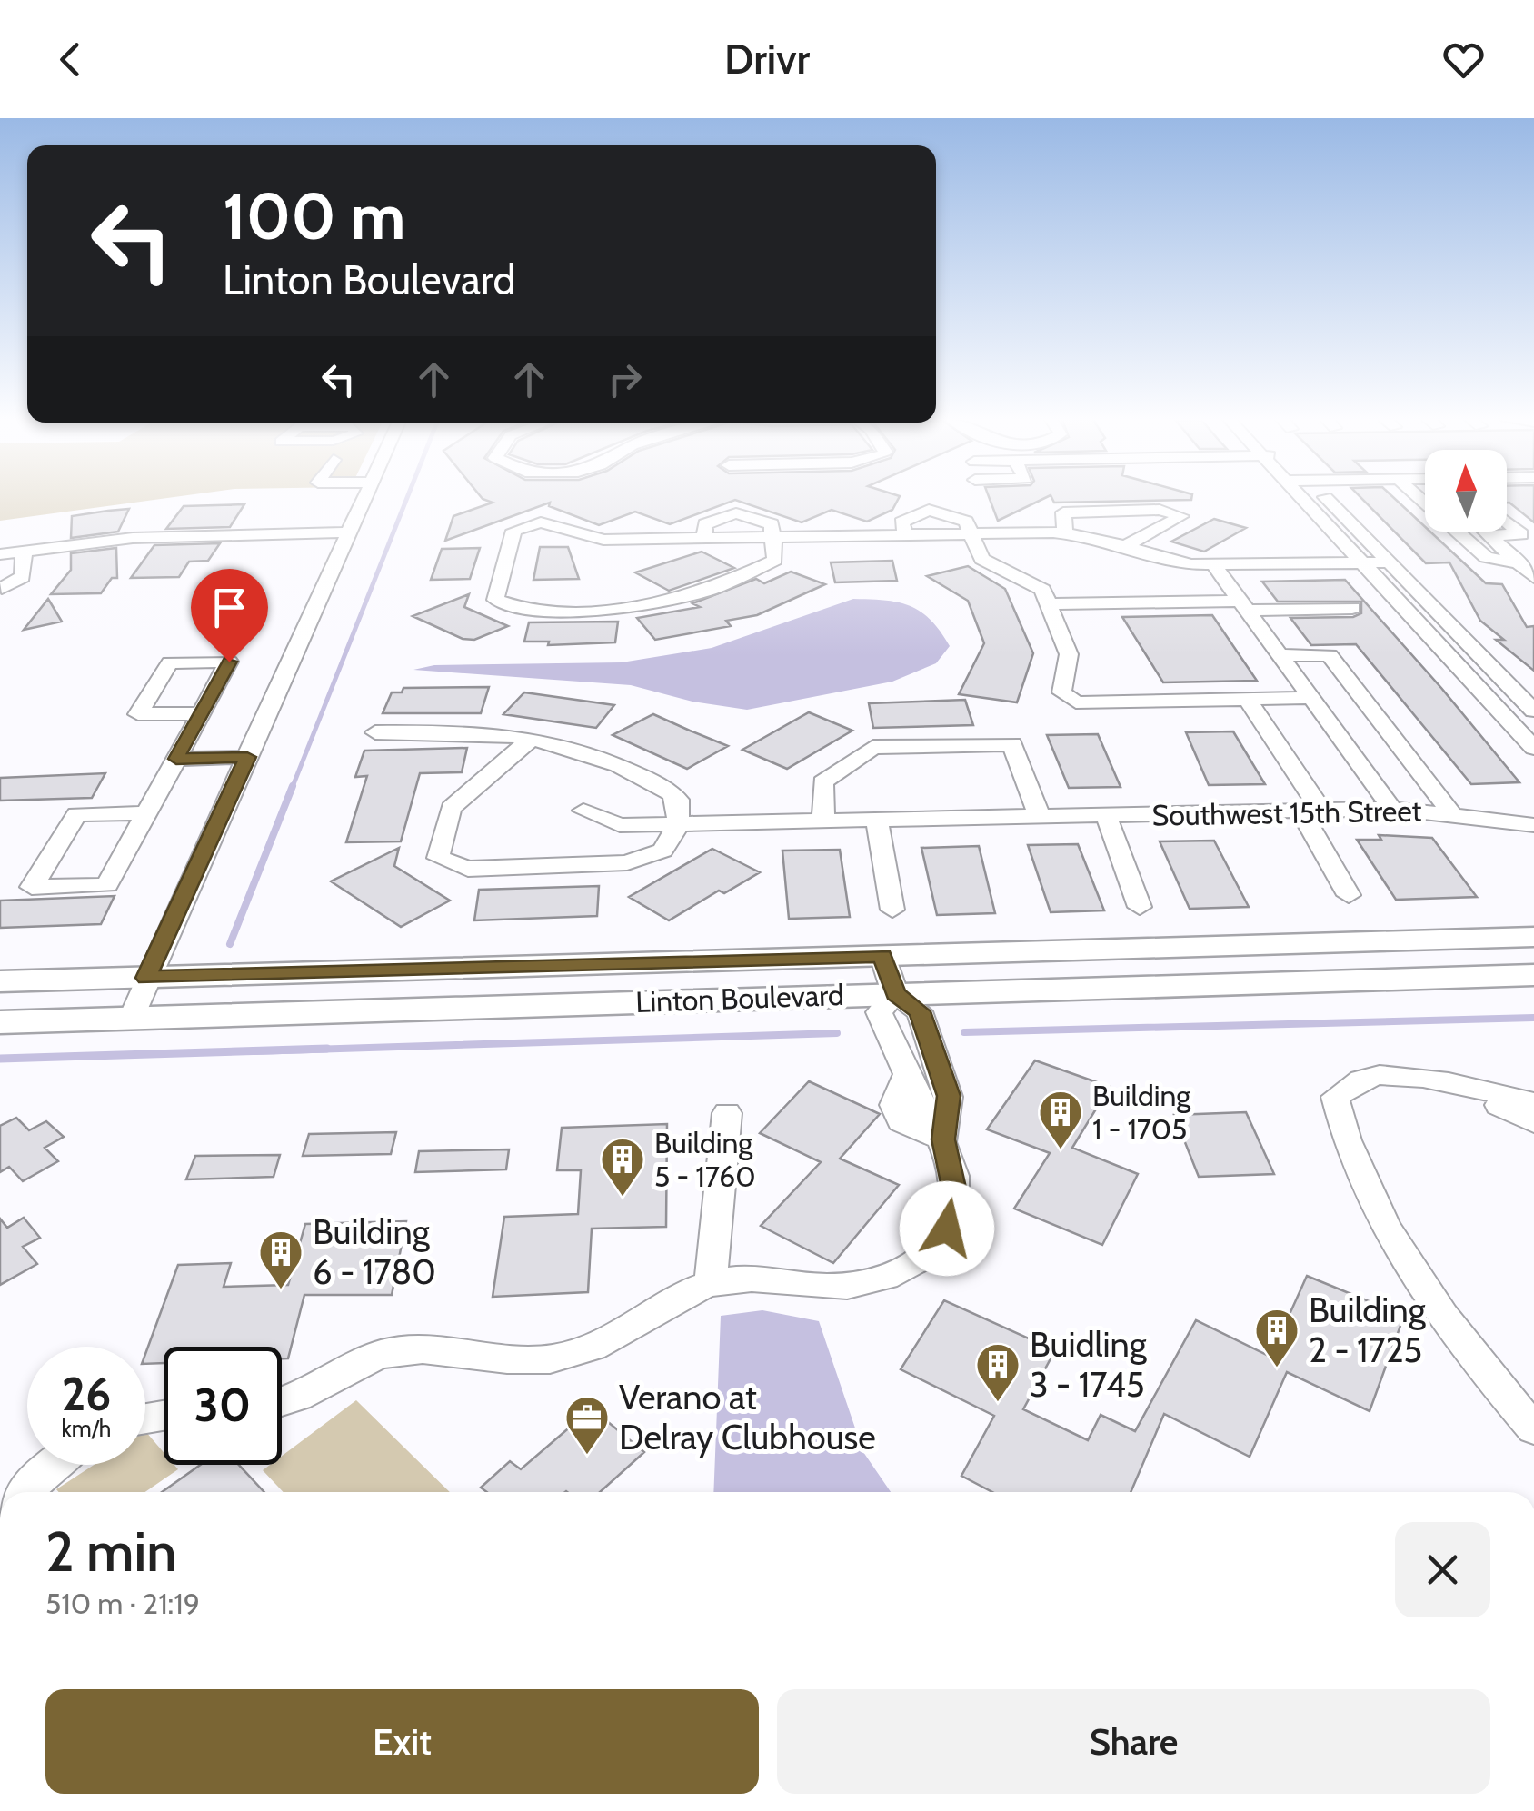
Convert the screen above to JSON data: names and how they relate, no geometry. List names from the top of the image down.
{
  "streets": {
    "main road": ["Linton Boulevard"],
    "street": ["Southwest 15th Street"]
  },
  "places": {
    "building": [
      "Building 1 - 1705",
      "Building 5 - 1760",
      "Building 6 - 1780",
      "Building 2 - 1725",
      "Buidling 3 - 1745"
    ],
    "office": ["Verano at Delray Clubhouse"]
  },
  "north": "top",
  "page": {
    "header": "Drivr",
    "turn": ["100 m", "Linton Boulevard"],
    "speed": "26 km/h",
    "limit": "30",
    "heading": ["2 min", "510 m · 21:19"],
    "buttons": ["Exit", "Share"]
  }
}
